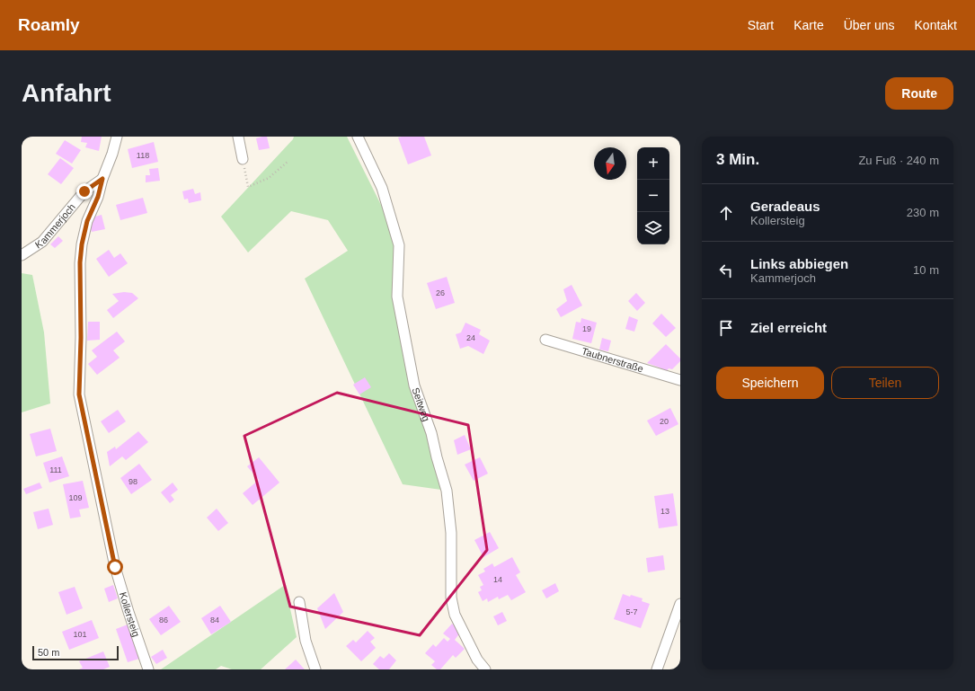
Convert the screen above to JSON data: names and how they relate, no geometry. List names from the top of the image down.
{
  "streets": {
    "street": [
      "Kammerjoch",
      "Taubnerstraße",
      "Seitweg",
      "Kollersteig"
    ]
  },
  "crossings": [
    ["Kammerjoch", "Kollersteig"]
  ],
  "house_numbers": [
    "118",
    "26",
    "19",
    "24",
    "20",
    "111",
    "98",
    "109",
    "13",
    "14",
    "5-7",
    "86",
    "84",
    "101"
  ],
  "scale_bar": "50 m",
  "north": "bottom",
  "page": {
    "header": "Roamly",
    "nav": [
      "Start",
      "Karte",
      "Über uns",
      "Kontakt"
    ],
    "buttons": [
      "Route",
      ["Speichern", "Teilen"]
    ],
    "title": "Anfahrt",
    "heading": ["3 Min.", "Zu Fuß · 240 m"],
    "map_buttons": ["+", "−"],
    "list": [
      ["Geradeaus", "Kollersteig", "230 m"],
      ["Links abbiegen", "Kammerjoch", "10 m"],
      "Ziel erreicht"
    ],
    "scale": "50 m"
  }
}
